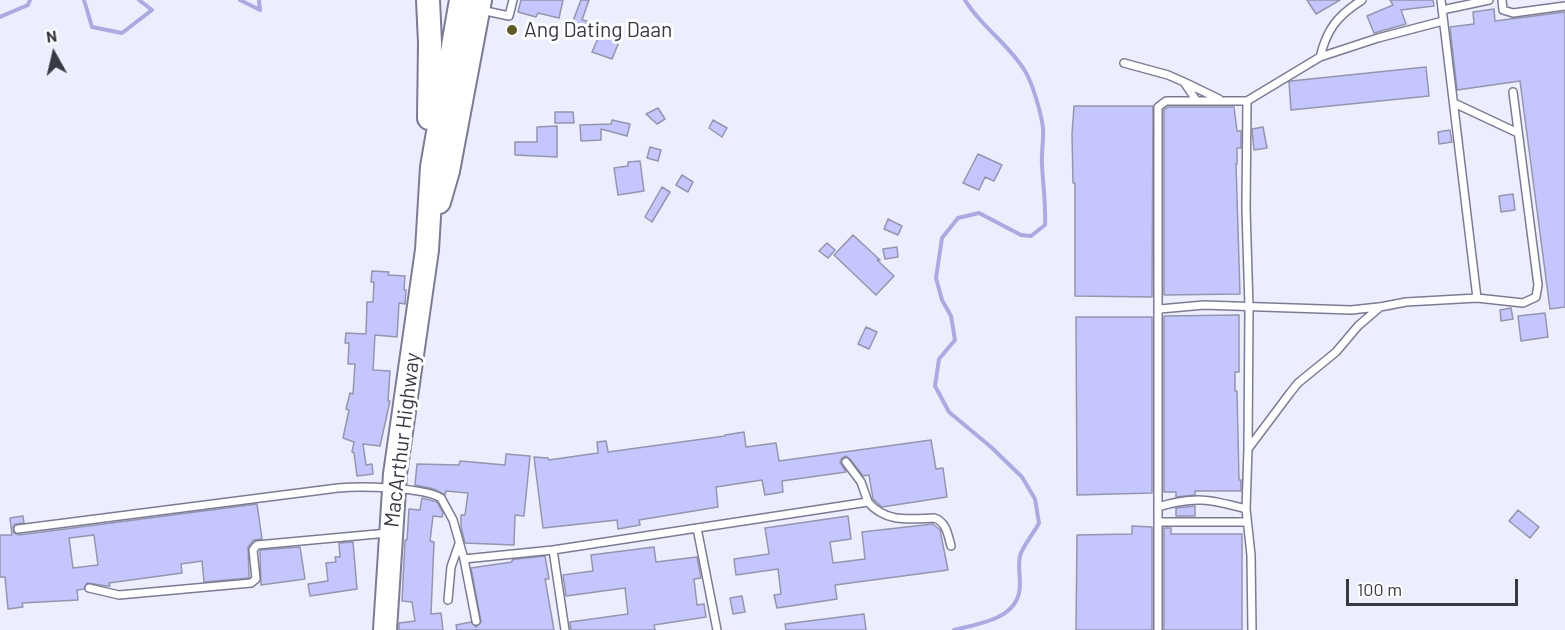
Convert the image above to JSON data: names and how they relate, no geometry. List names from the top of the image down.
{
  "streets": {
    "highway": ["MacArthur Highway"]
  },
  "places": ["Ang Dating Daan"],
  "scale_bar": "100 m",
  "north": "top"
}
